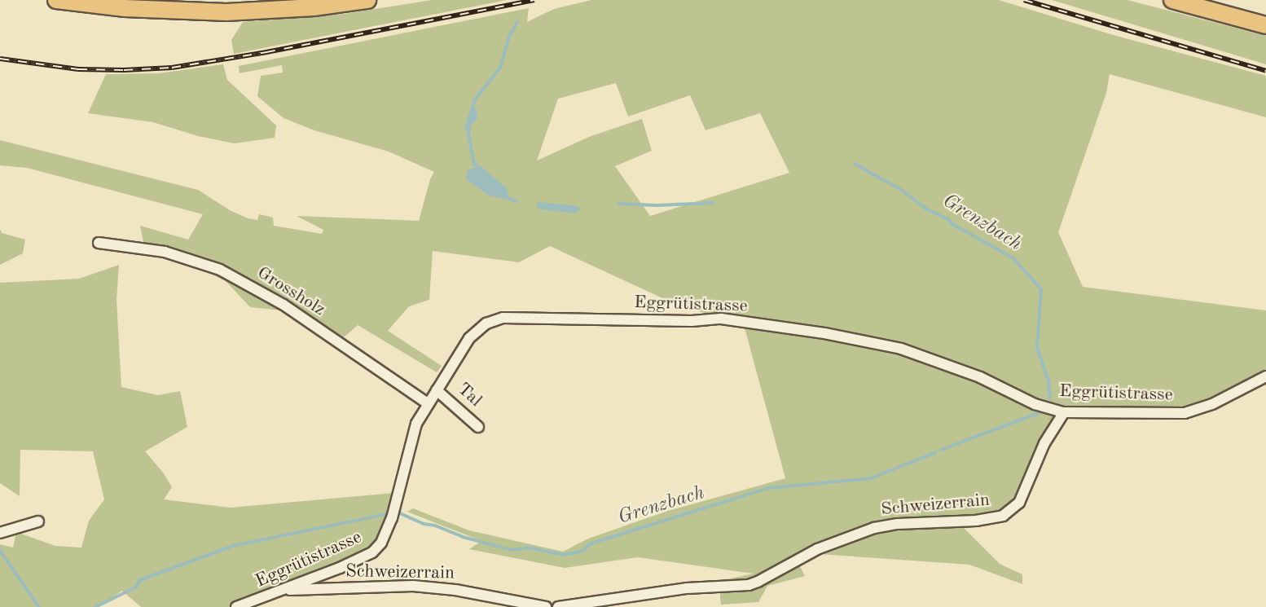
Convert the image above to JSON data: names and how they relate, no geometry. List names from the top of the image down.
{
  "streets": {
    "street": [
      "Grossholz",
      "Eggrütistrasse",
      "Tal",
      "Schweizerrain"
    ]
  },
  "crossings": [
    ["Grossholz", "Eggrütistrasse"],
    ["Eggrütistrasse", "Tal"],
    ["Eggrütistrasse", "Schweizerrain"]
  ],
  "water": ["Grenzbach"]
}
